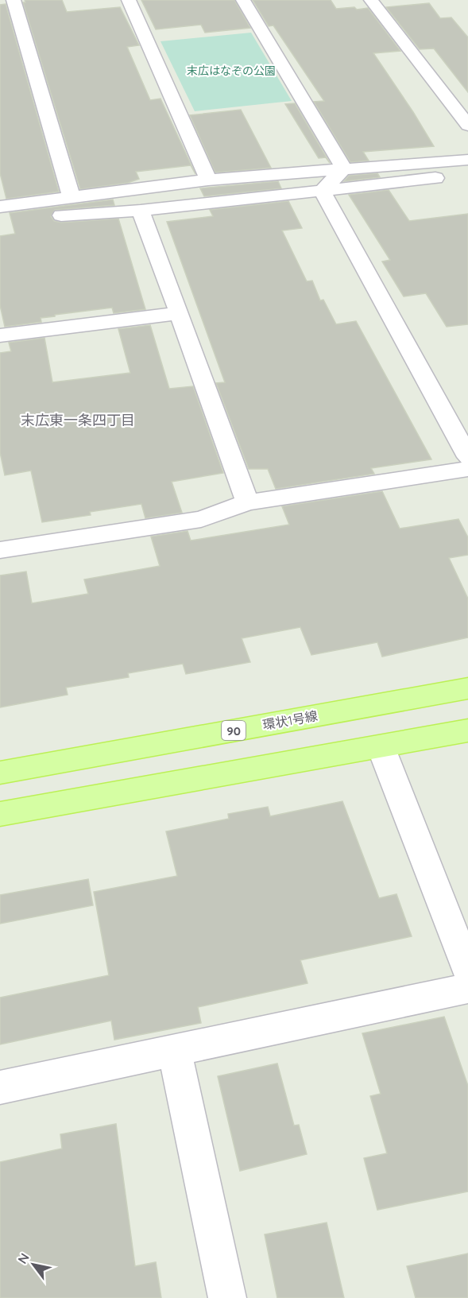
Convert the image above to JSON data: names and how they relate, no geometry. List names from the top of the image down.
{
  "streets": {
    "main road": ["環状1号線", "90"]
  },
  "districts": ["末広東一条四丁目"],
  "parks": ["末広はなぞの公園"],
  "north": "top left"
}
